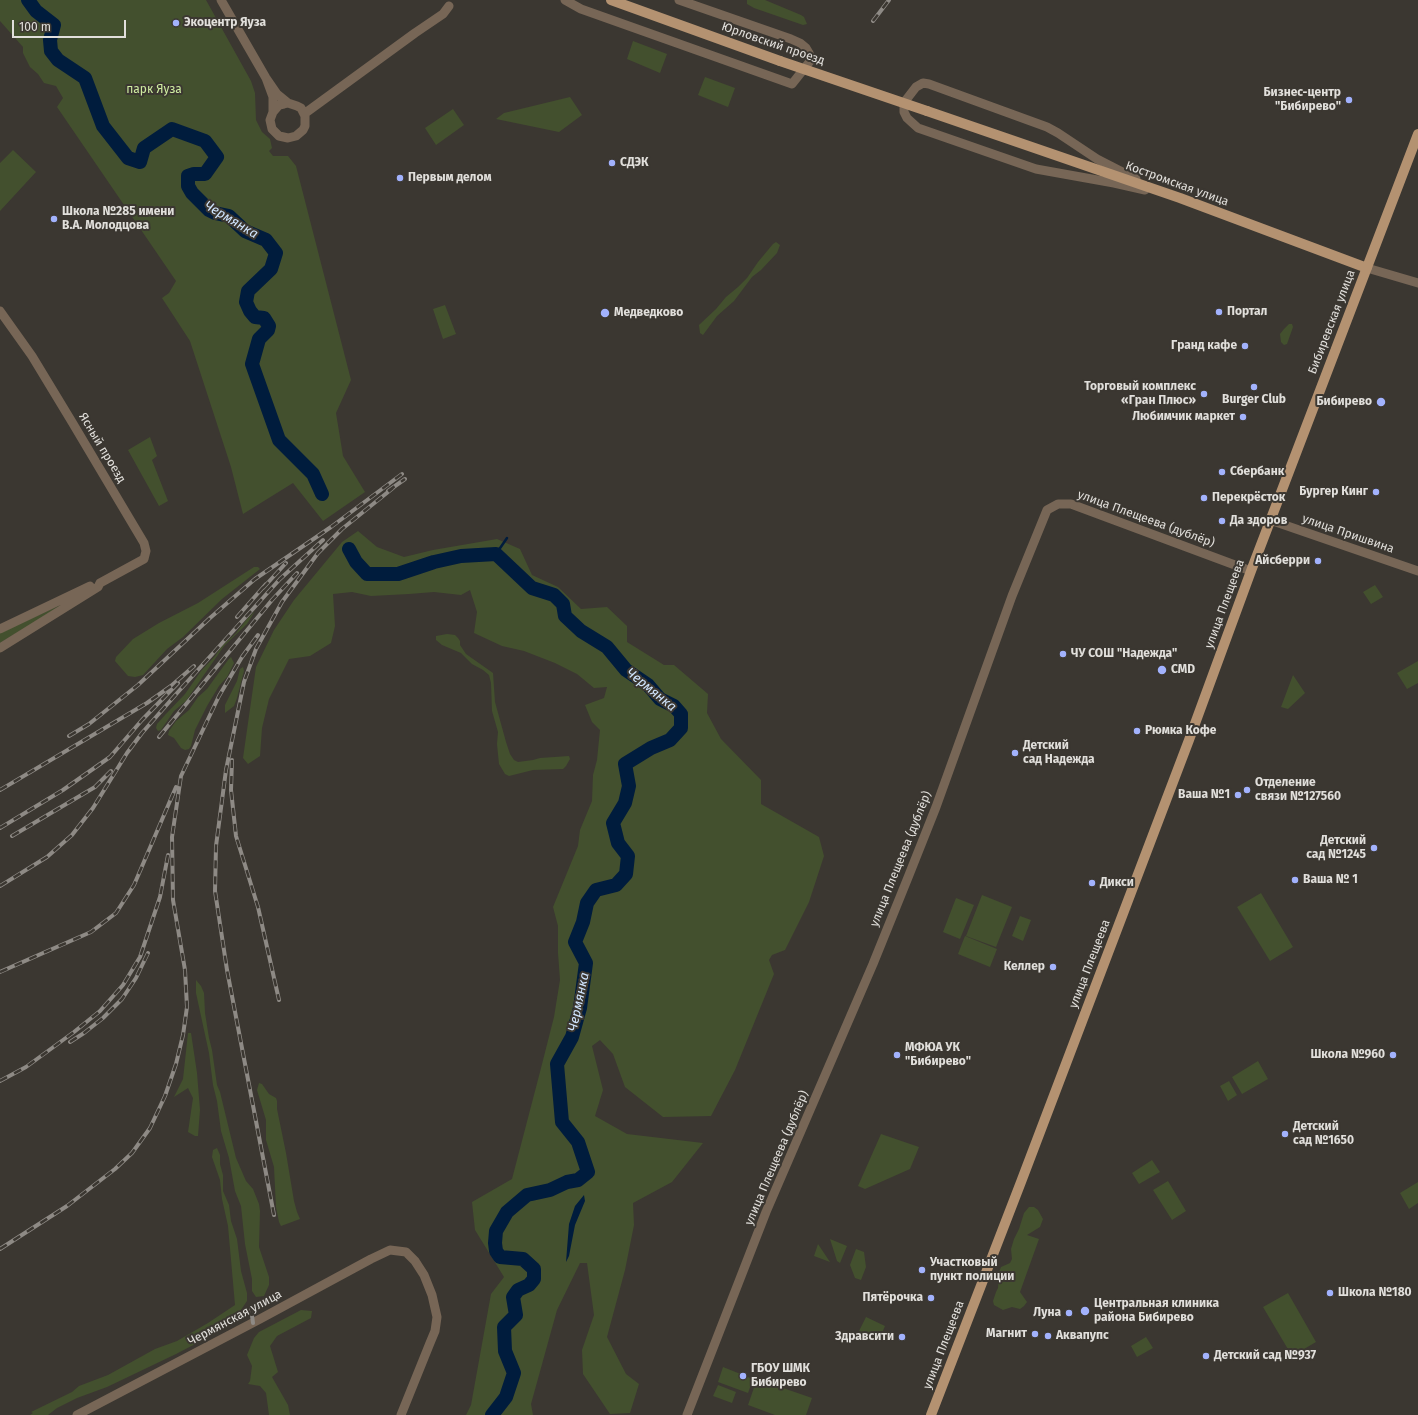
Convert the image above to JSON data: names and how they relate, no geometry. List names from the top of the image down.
{
  "streets": {
    "main road": [
      "Юрловский проезд",
      "Костромская улица",
      "Бибиревская улица",
      "улица Плещеева"
    ],
    "street": [
      "Ясный проезд",
      "улица Плещеева (дублёр)",
      "улица Пришвина",
      "Чермянская улица"
    ]
  },
  "crossings": [
    ["Юрловский проезд", "Костромская улица"],
    ["Костромская улица", "Бибиревская улица"],
    ["Бибиревская улица", "улица Пришвина"],
    ["Бибиревская улица", "улица Плещеева"],
    ["улица Плещеева (дублёр)", "улица Плещеева"],
    ["улица Пришвина", "улица Плещеева"]
  ],
  "water": ["Чермянка"],
  "parks": ["парк Яуза"],
  "places": [
    "Экоцентр Яуза",
    "Бизнес-центр \"Бибирево\"",
    "СДЭК",
    "Первым делом",
    "Школа №285 имени В.А. Молодцова",
    "Портал",
    "Медведково",
    "Гранд кафе",
    "Burger Club",
    "Торговый комплекс «Гран Плюс»",
    "Бибирево",
    "Любимчик маркет",
    "Сбербанк",
    "Бургер Кинг",
    "Перекрёсток",
    "Да здоров",
    "Айсберри",
    "ЧУ СОШ \"Надежда\"",
    "CMD",
    "Рюмка Кофе",
    "Детский сад Надежда",
    "Отделение связи №127560",
    "Ваша №1",
    "Детский сад №1245",
    "Ваша № 1",
    "Дикси",
    "Келлер",
    "МФЮА УК \"Бибирево\"",
    "Школа №960",
    "Детский сад №1650",
    "Участковый пункт полиции",
    "Школа №180",
    "Пятёрочка",
    "Центральная клиника района Бибирево",
    "Луна",
    "Магнит",
    "Аквапупс",
    "Здравсити",
    "Детский сад №937",
    "ГБОУ ШМК Бибирево"
  ],
  "scale_bar": "100 m"
}
